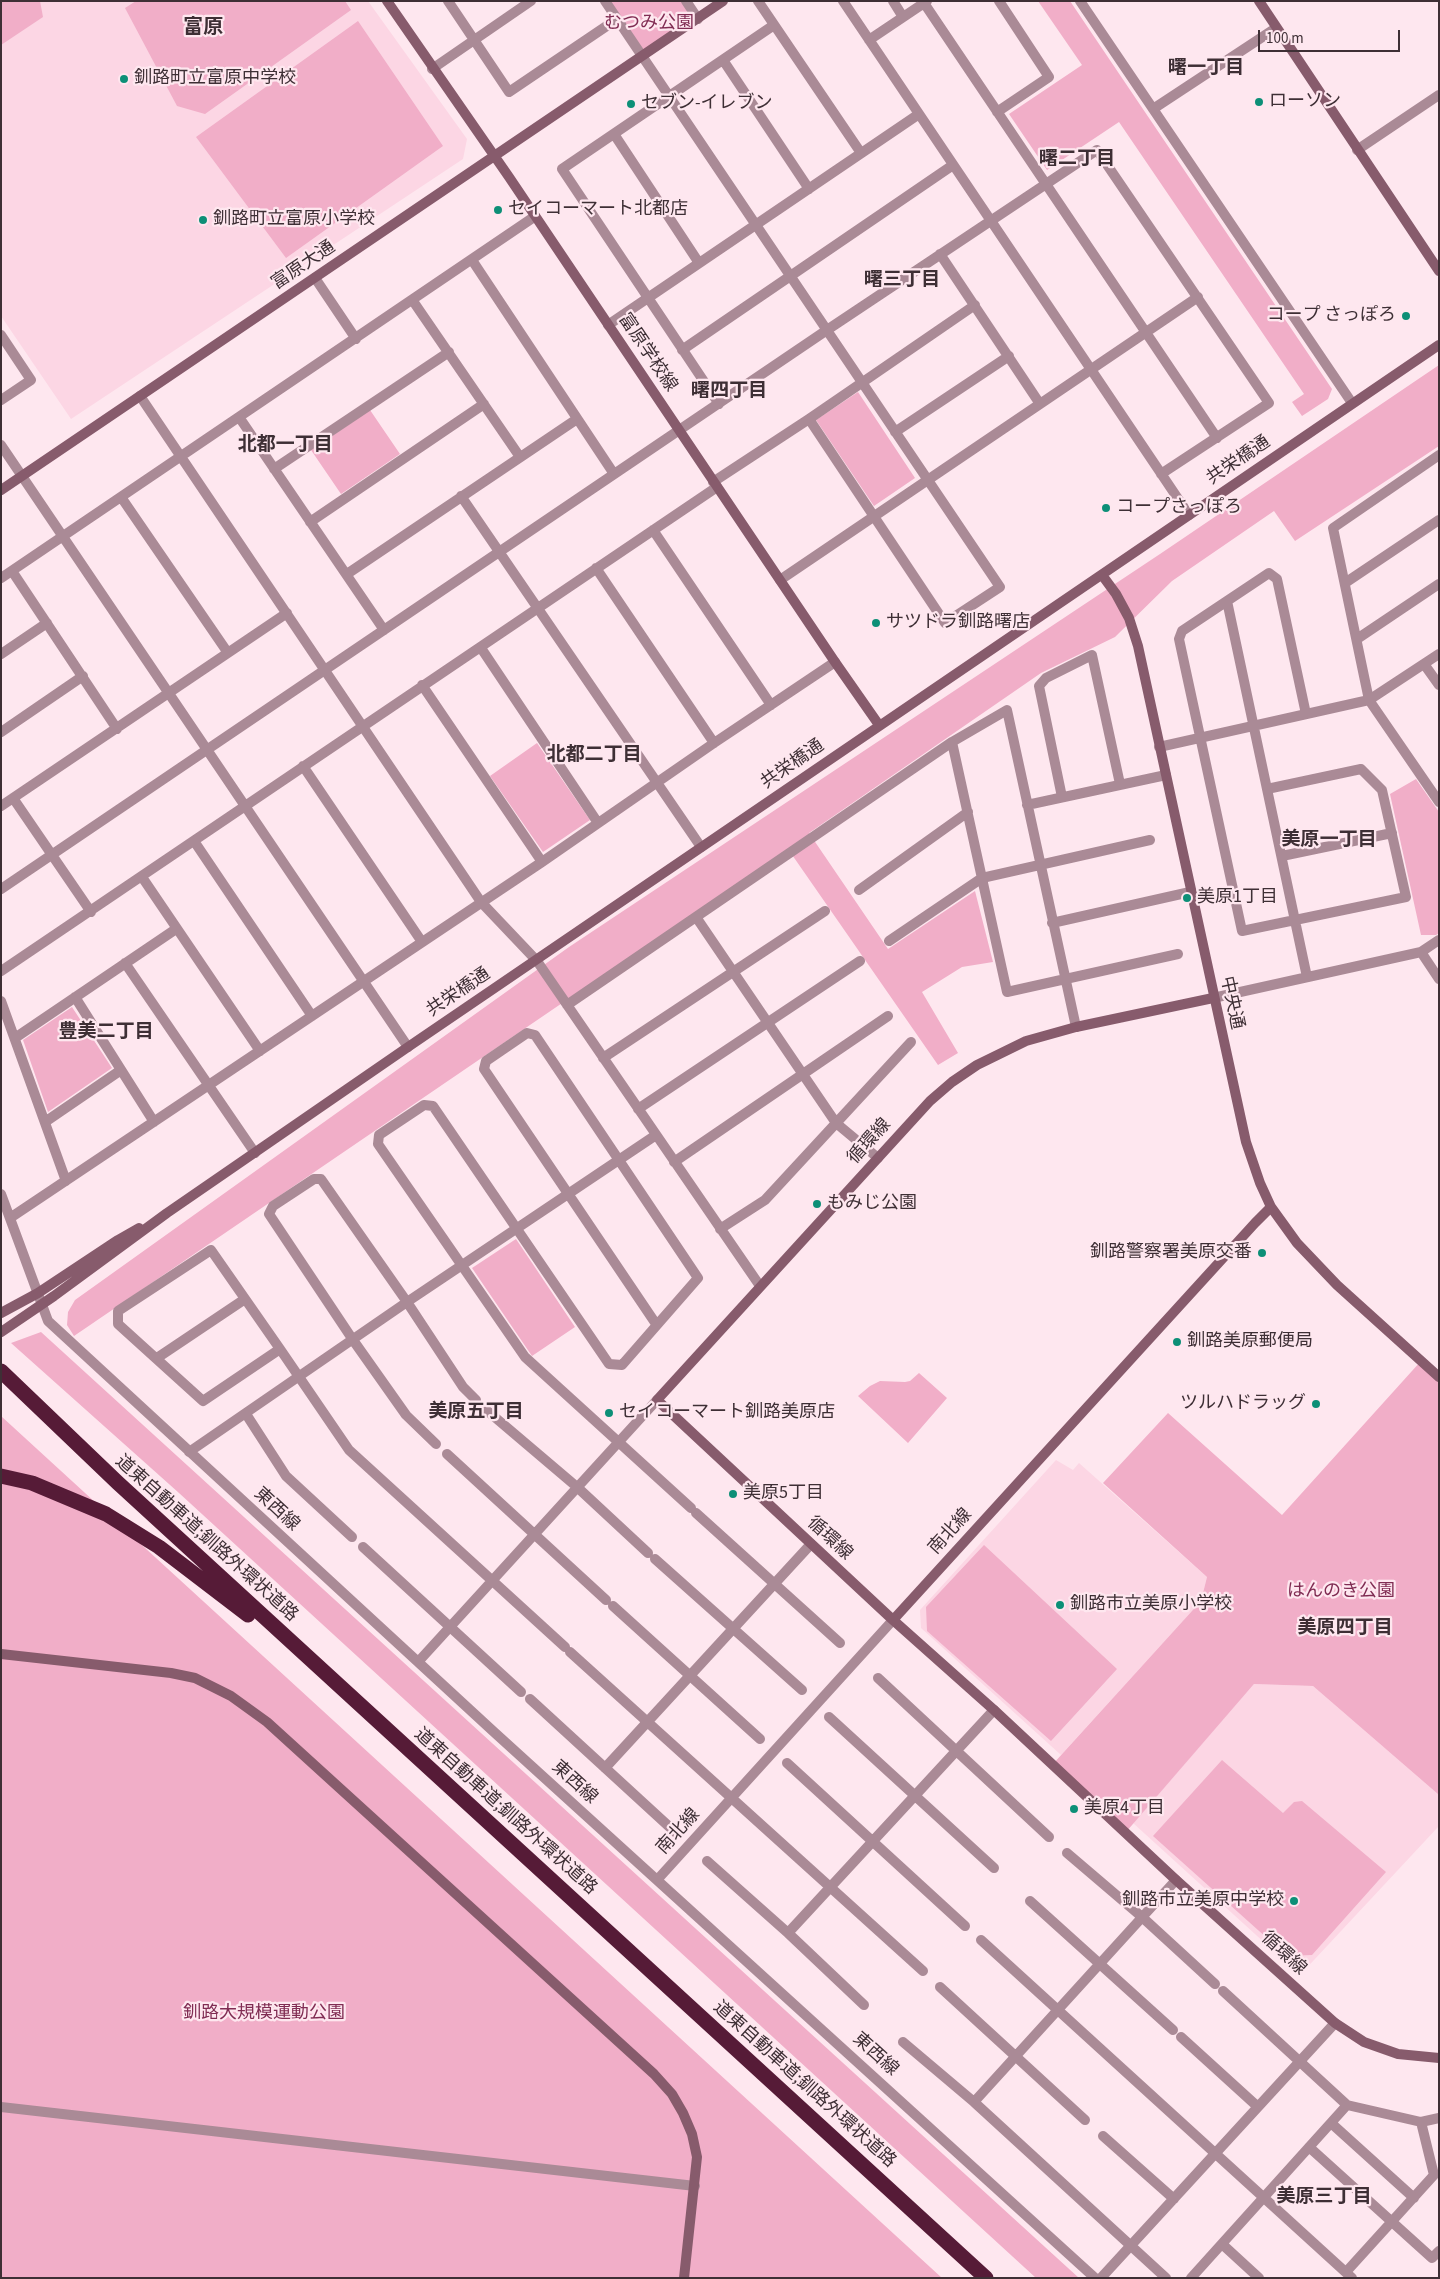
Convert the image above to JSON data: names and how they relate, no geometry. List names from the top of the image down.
{
  "streets": {
    "highway": ["道東自動車道;釧路外環状道路"],
    "street": [
      "富原大通",
      "富原学校線",
      "共栄橋通",
      "中央通",
      "循環線",
      "東西線",
      "南北線"
    ]
  },
  "crossings": [
    ["富原大通", "富原学校線"],
    ["富原学校線", "共栄橋通"],
    ["共栄橋通", "中央通"],
    ["中央通", "循環線"],
    ["中央通", "南北線"],
    ["循環線", "南北線"],
    ["東西線", "南北線"]
  ],
  "districts": [
    "富原",
    "曙一丁目",
    "曙二丁目",
    "曙三丁目",
    "曙四丁目",
    "北都一丁目",
    "北都二丁目",
    "美原一丁目",
    "豊美二丁目",
    "美原五丁目",
    "美原四丁目",
    "美原三丁目"
  ],
  "parks": ["むつみ公園", "はんのき公園", "釧路大規模運動公園"],
  "places": [
    "釧路町立富原中学校",
    "ローソン",
    "セブン-イレブン",
    "セイコーマート北都店",
    "釧路町立富原小学校",
    "コープ さっぽろ",
    "コープさっぽろ",
    "サツドラ釧路曙店",
    "美原1丁目",
    "もみじ公園",
    "釧路警察署美原交番",
    "釧路美原郵便局",
    "ツルハドラッグ",
    "セイコーマート釧路美原店",
    "美原5丁目",
    "釧路市立美原小学校",
    "美原4丁目",
    "釧路市立美原中学校"
  ],
  "scale_bar": "100 m"
}
